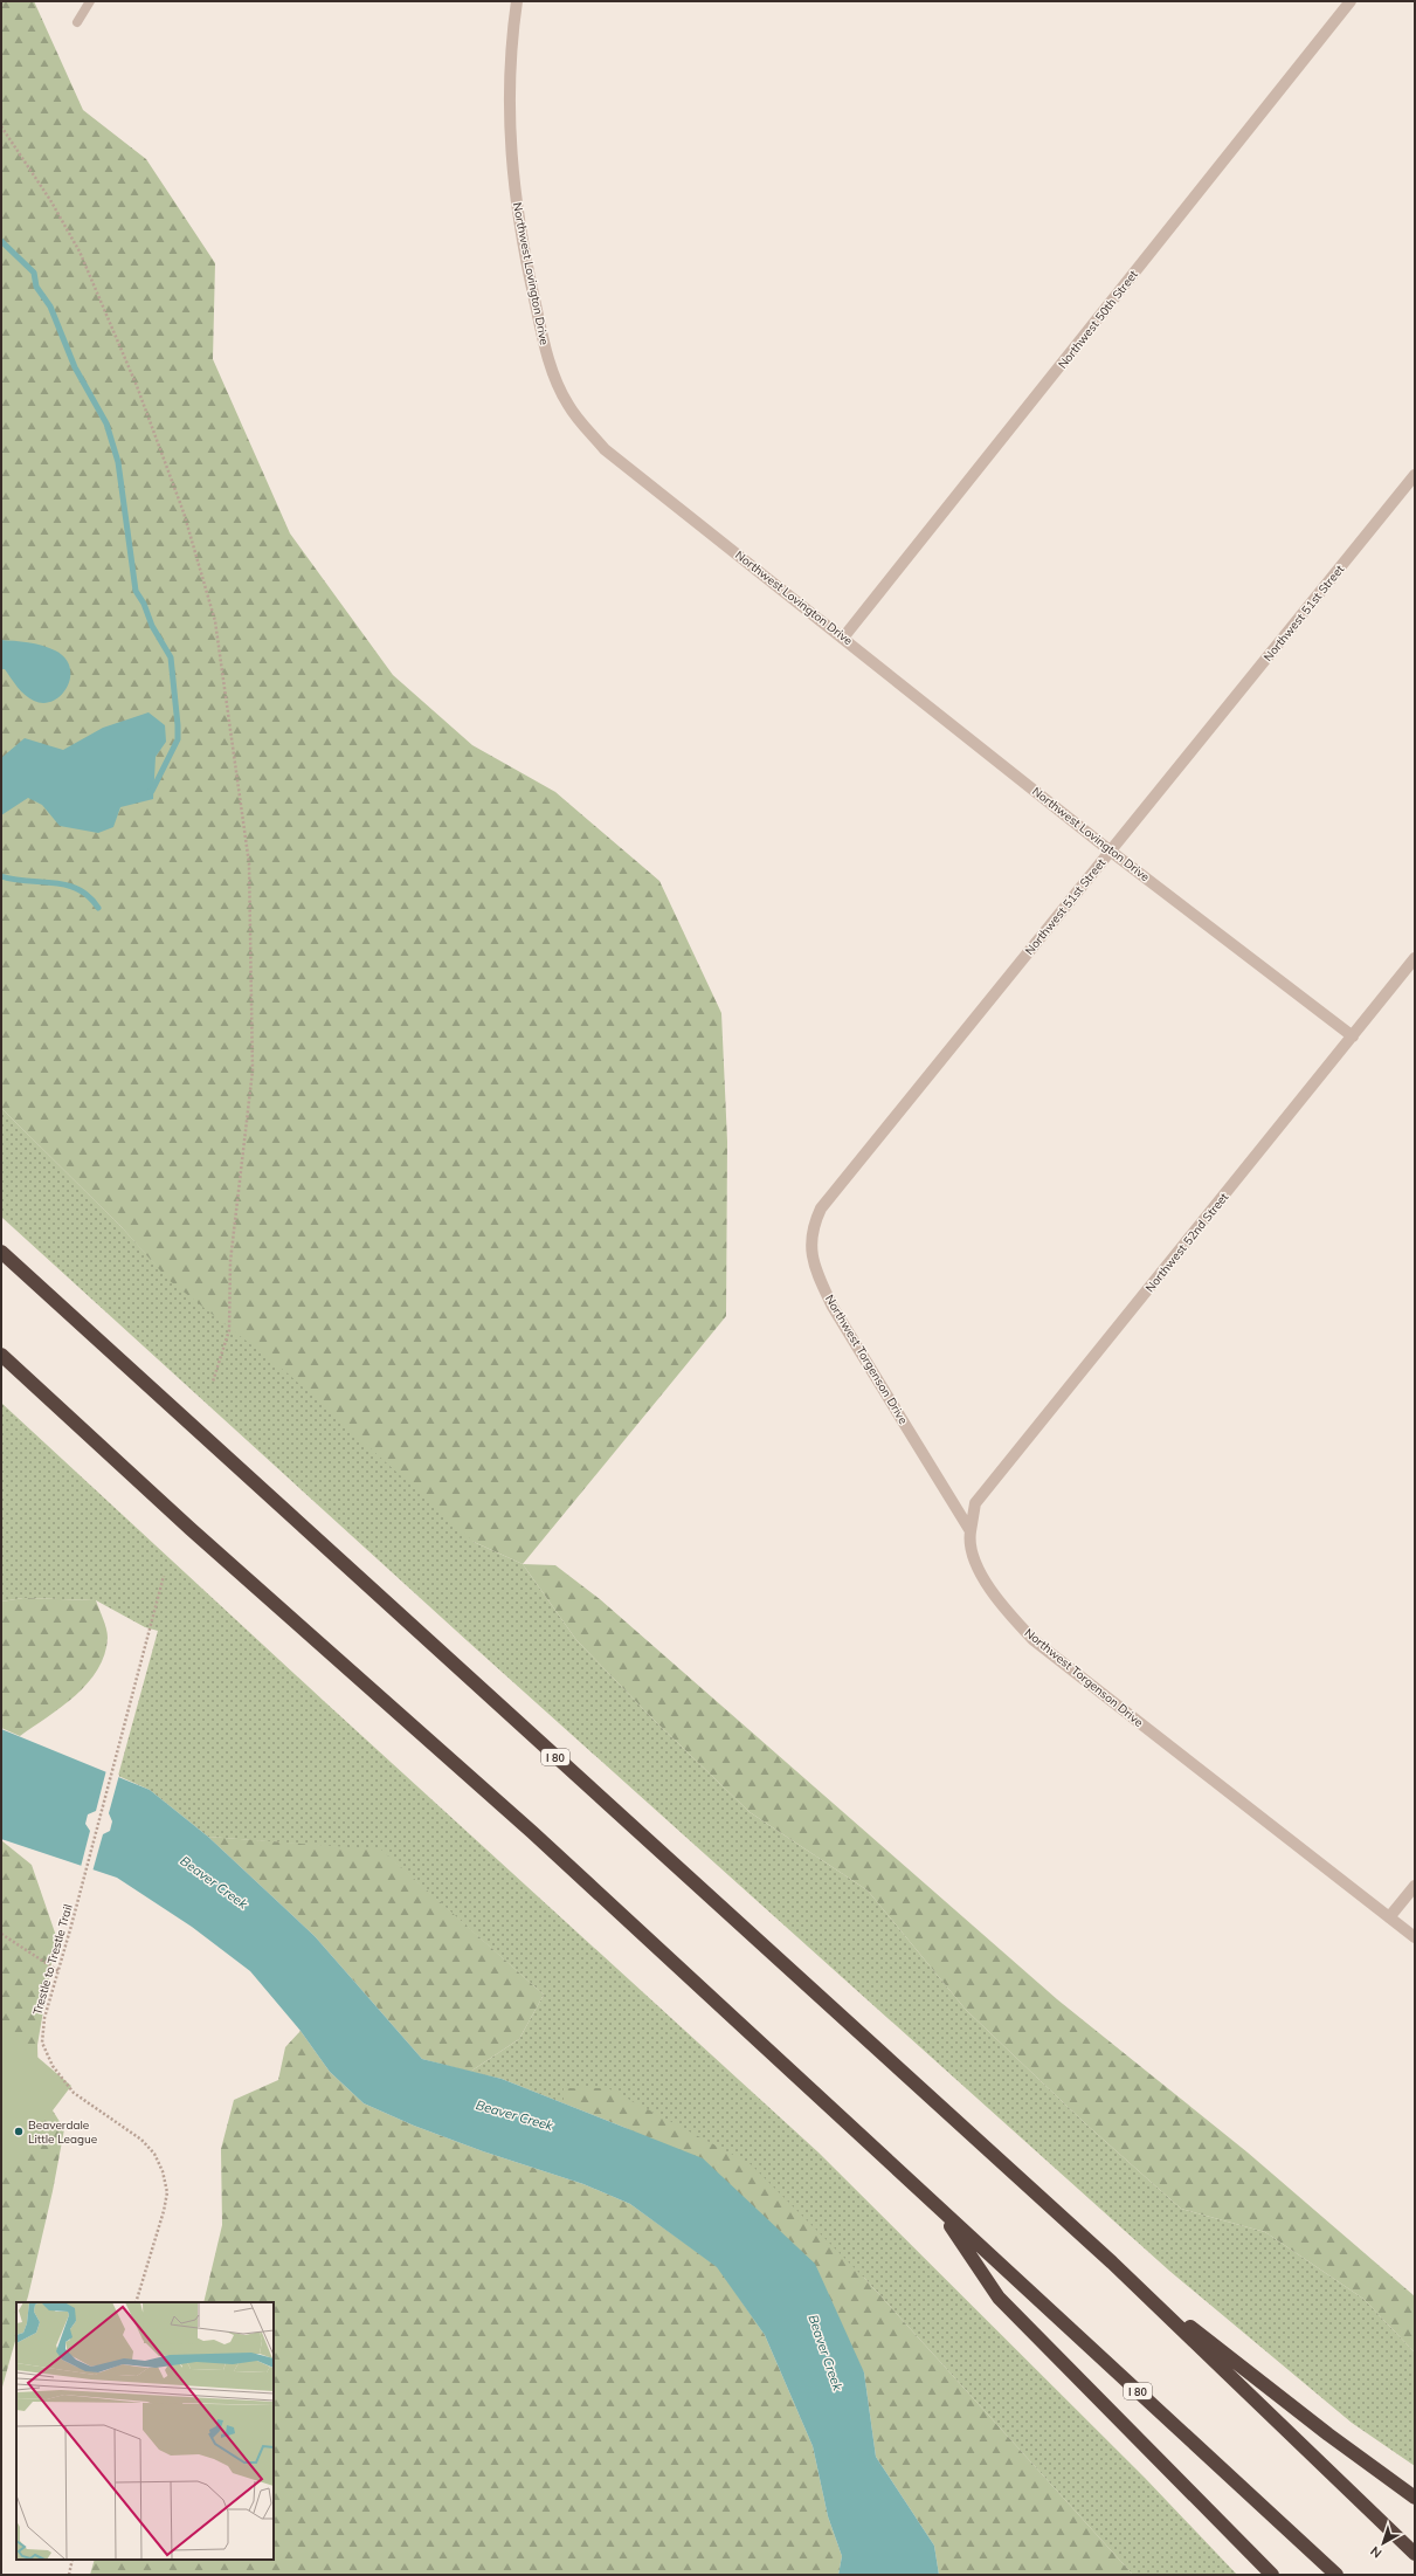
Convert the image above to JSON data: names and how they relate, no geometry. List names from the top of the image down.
{
  "streets": {
    "highway": ["I 80"],
    "street": [
      "Northwest Lovington Drive",
      "Northwest 50th Street",
      "Northwest 51st Street",
      "Northwest 52nd Street",
      "Northwest Torgenson Drive"
    ],
    "path": ["Trestle to Trestle Trail"]
  },
  "crossings": [
    ["Northwest Lovington Drive", "Northwest 50th Street"],
    ["Northwest Lovington Drive", "Northwest 51st Street"],
    ["Northwest Lovington Drive", "Northwest 52nd Street"],
    ["Northwest 51st Street", "Northwest Torgenson Drive"],
    ["Northwest 52nd Street", "Northwest Torgenson Drive"]
  ],
  "water": ["Beaver Creek"],
  "places": ["Beaverdale Little League"],
  "north": "bottom left"
}
